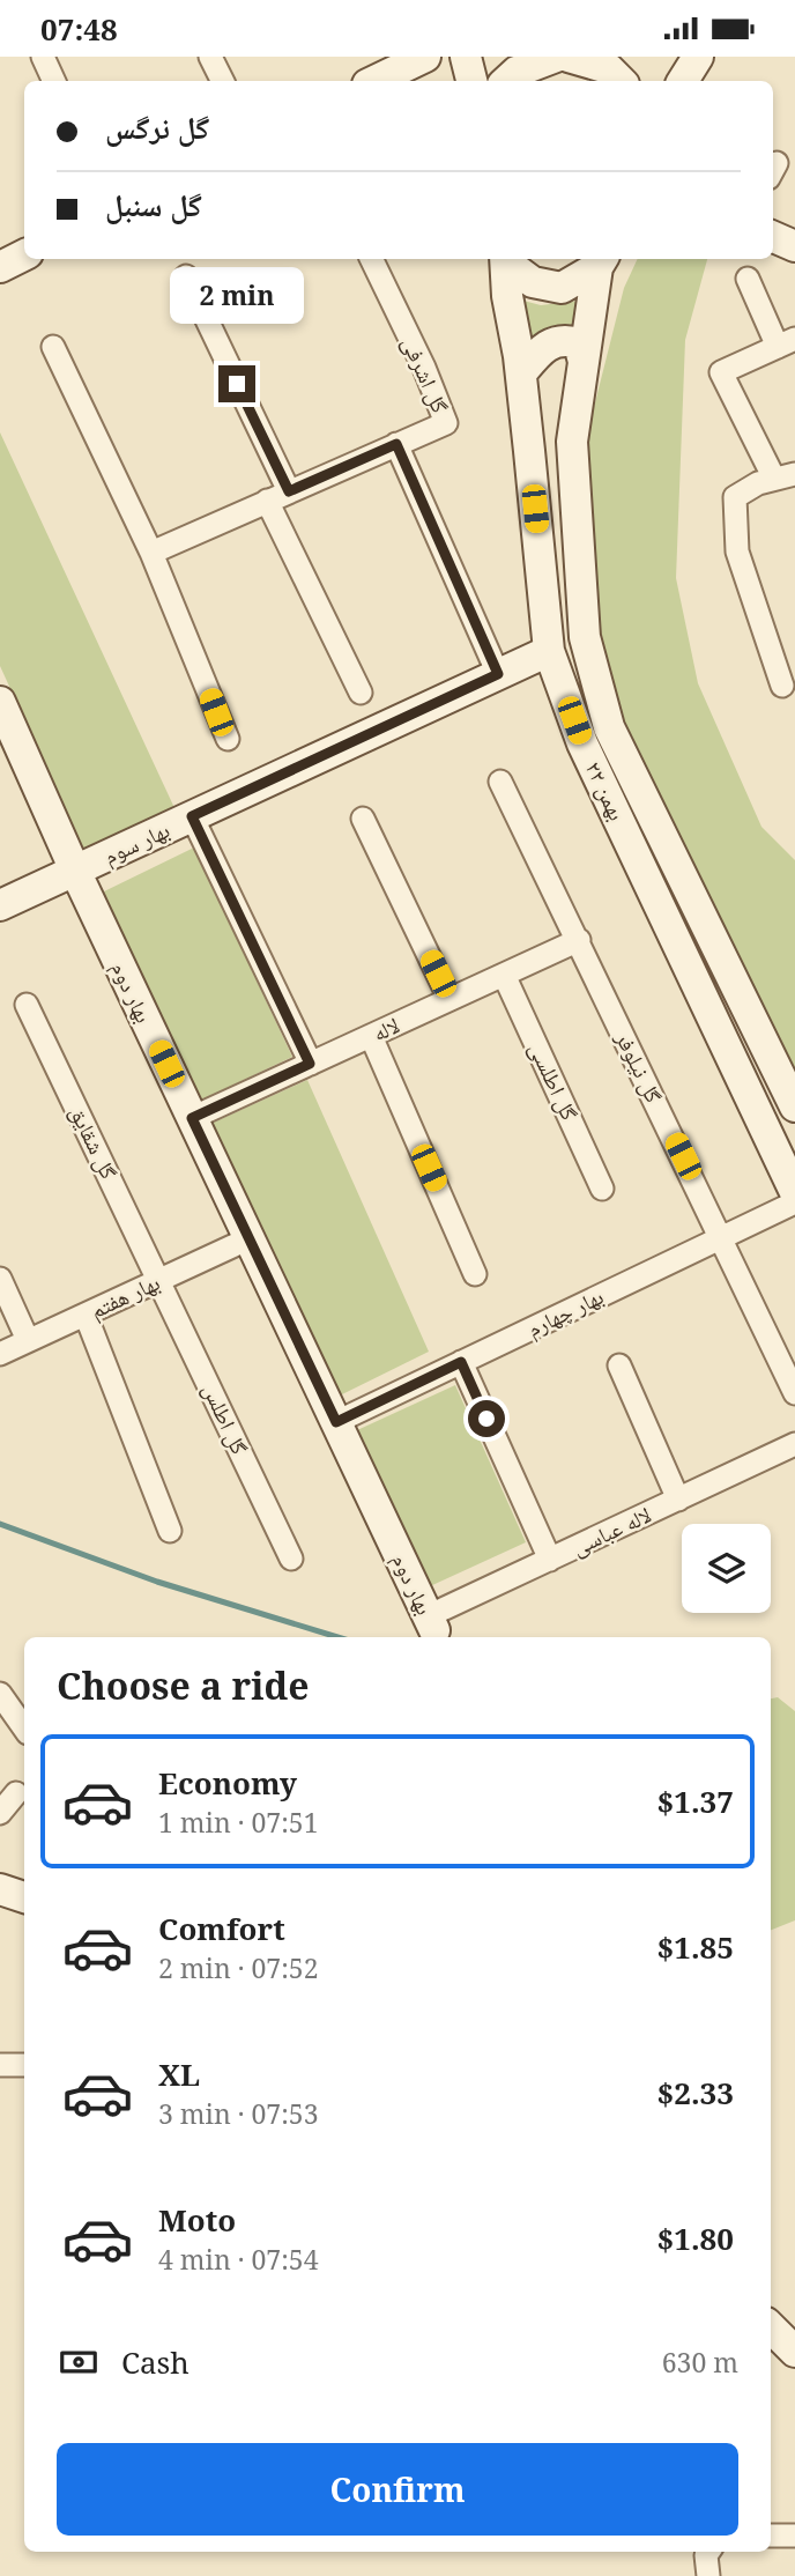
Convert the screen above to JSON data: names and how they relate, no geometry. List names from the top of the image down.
{
  "streets": {
    "main road": ["۲۲ بهمن", "بهار سوم", "بهار دوم"],
    "street": [
      "گل اشرفی",
      "لاله",
      "گل نیلوفر",
      "گل اطلسی",
      "گل شقایق",
      "بهار هفتم",
      "بهار چهارم",
      "گل اطلس",
      "لاله عباسی"
    ]
  },
  "crossings": [
    ["۲۲ بهمن", "بهار سوم"],
    ["بهار سوم", "بهار دوم"],
    ["بهار دوم", "لاله"],
    ["بهار دوم", "بهار هفتم"],
    ["بهار دوم", "بهار چهارم"],
    ["بهار دوم", "لاله عباسی"],
    ["لاله", "گل نیلوفر"],
    ["لاله", "گل اطلسی"],
    ["گل نیلوفر", "بهار چهارم"],
    ["گل شقایق", "بهار هفتم"],
    ["گل شقایق", "گل اطلس"],
    ["بهار هفتم", "گل اطلس"]
  ],
  "page": {
    "status": "07:48",
    "banner": ["گل نرگس", "گل سنبل"],
    "bubble": "2 min",
    "heading": "Choose a ride",
    "list": [
      {
        "name": "Economy",
        "note": "1 min · 07:51",
        "value": "$1.37"
      },
      {
        "name": "Comfort",
        "note": "2 min · 07:52",
        "value": "$1.85"
      },
      {
        "name": "XL",
        "note": "3 min · 07:53",
        "value": "$2.33"
      },
      {
        "name": "Moto",
        "note": "4 min · 07:54",
        "value": "$1.80"
      }
    ],
    "pay": ["Cash", "630 m"],
    "buttons": "Confirm"
  }
}
